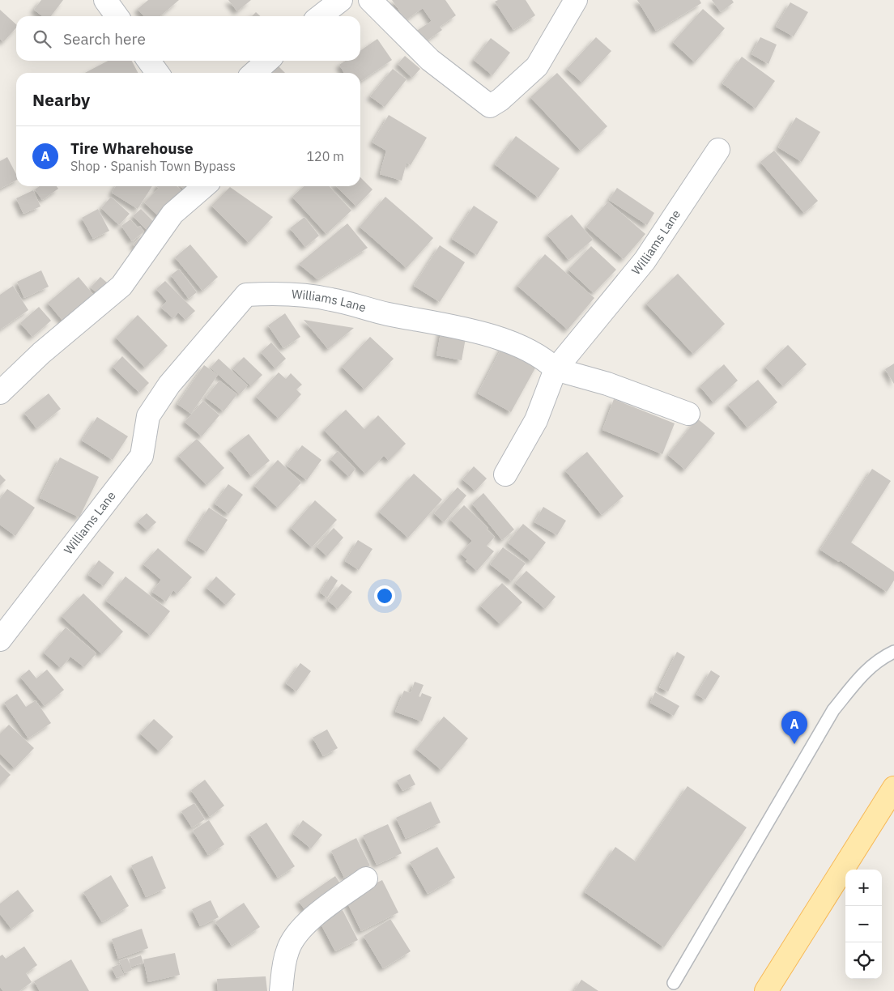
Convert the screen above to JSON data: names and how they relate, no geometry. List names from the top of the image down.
{
  "streets": {
    "street": ["Williams Lane"]
  },
  "page": {
    "search": "Search here",
    "heading": "Nearby",
    "list": [
      {
        "mark": "A",
        "name": "Tire Wharehouse",
        "note": "Shop · Spanish Town Bypass",
        "value": "120 m"
      }
    ],
    "pins": "A",
    "map_buttons": ["+", "−"]
  }
}
